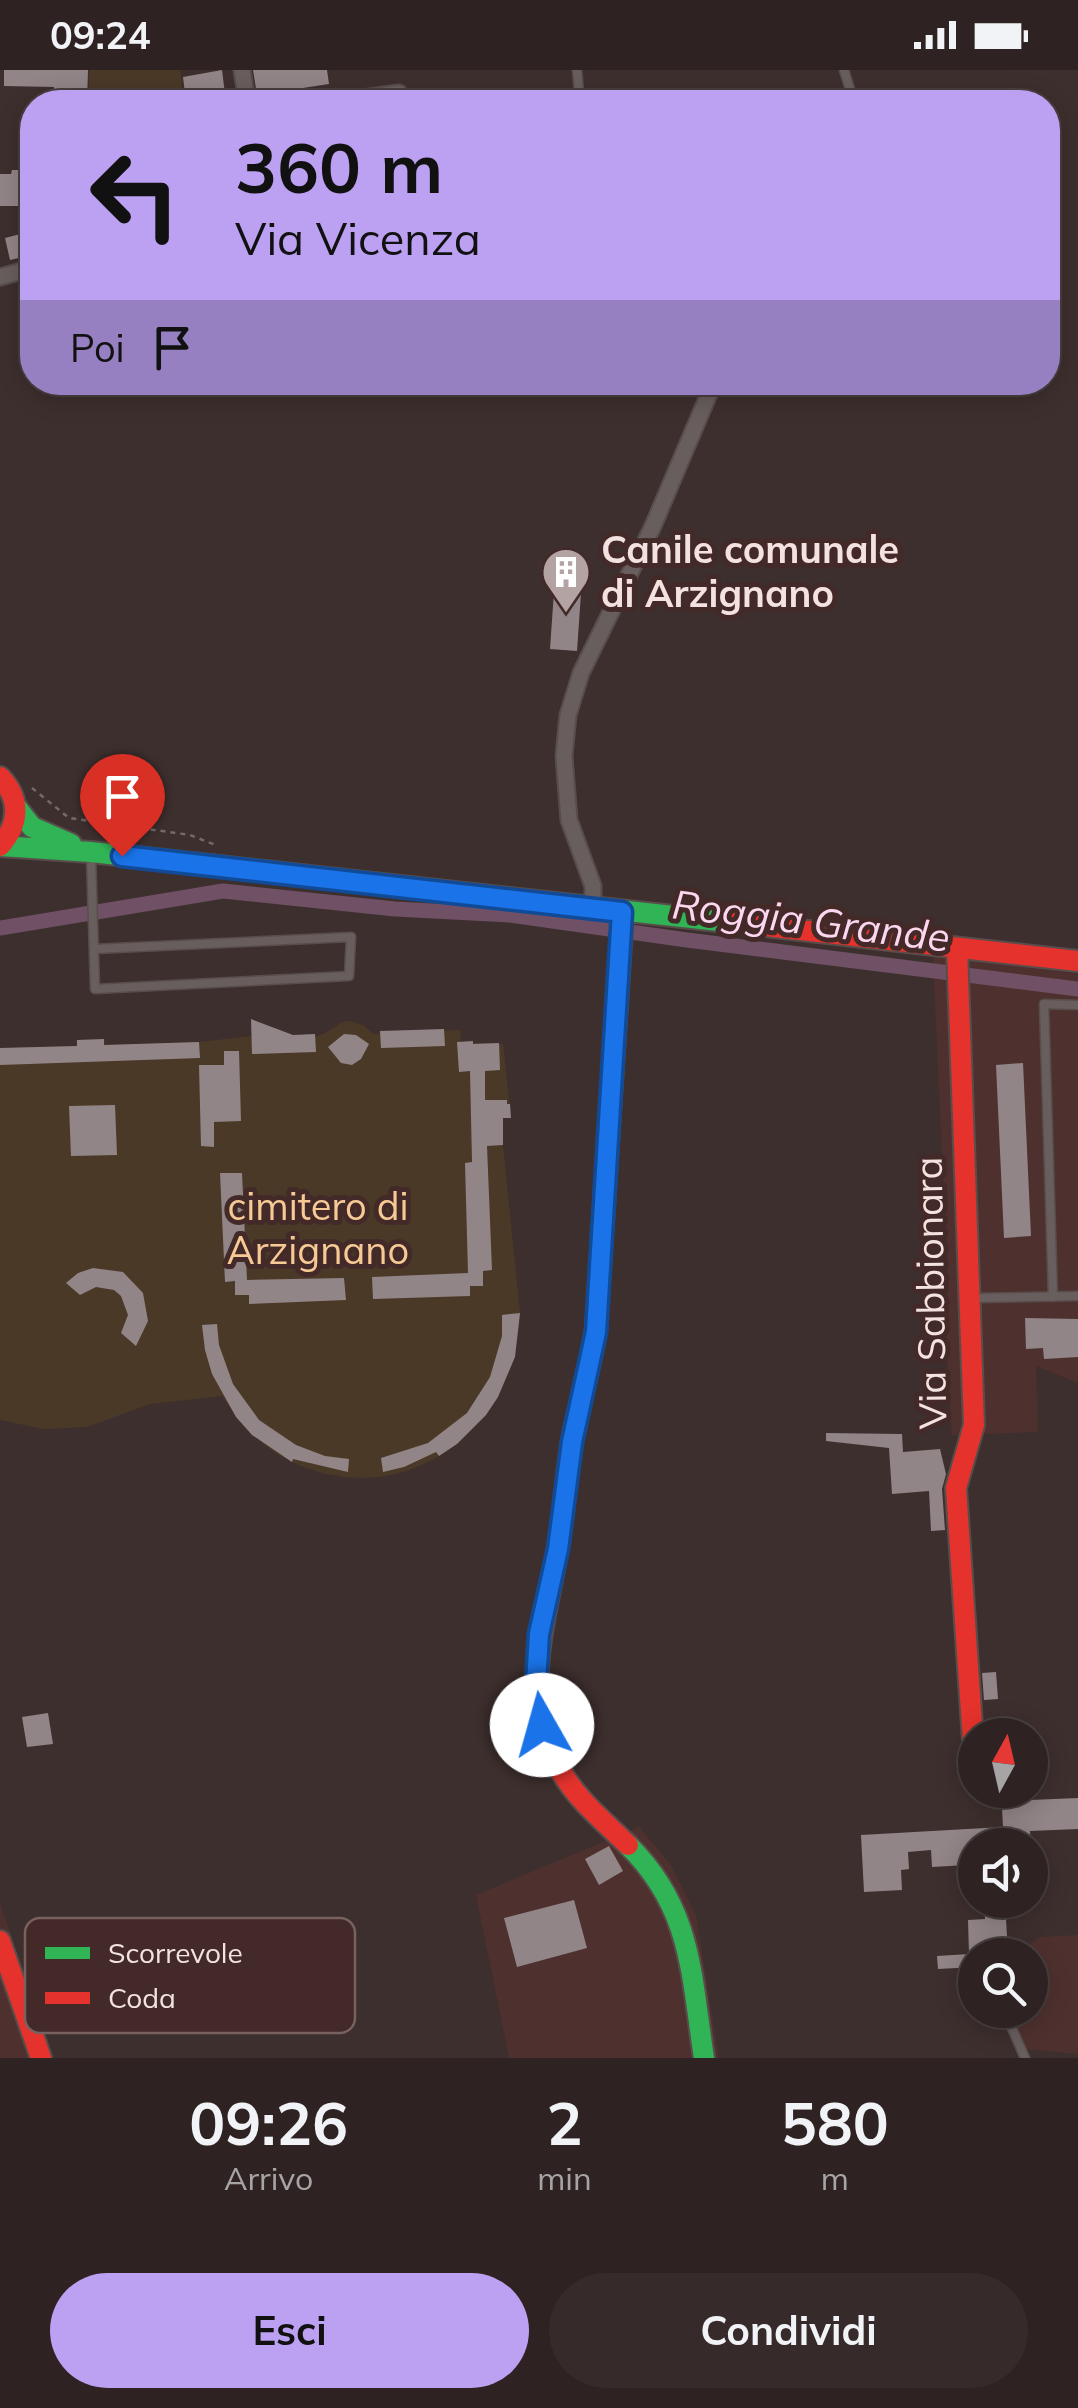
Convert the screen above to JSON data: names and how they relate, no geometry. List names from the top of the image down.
{
  "streets": {
    "street": ["Via Sabbionara"]
  },
  "water": ["Roggia Grande"],
  "parks": ["cimitero di Arzignano"],
  "places": {
    "building": ["Canile comunale di Arzignano"]
  },
  "legend": ["Scorrevole", "Coda"],
  "north": "top",
  "page": {
    "status": "09:24",
    "turn": ["360 m", "Via Vicenza"],
    "then": "Poi",
    "eta": [
      "09:26",
      "Arrivo",
      "2",
      "min",
      "580",
      "m"
    ],
    "buttons": ["Esci", "Condividi"]
  }
}
